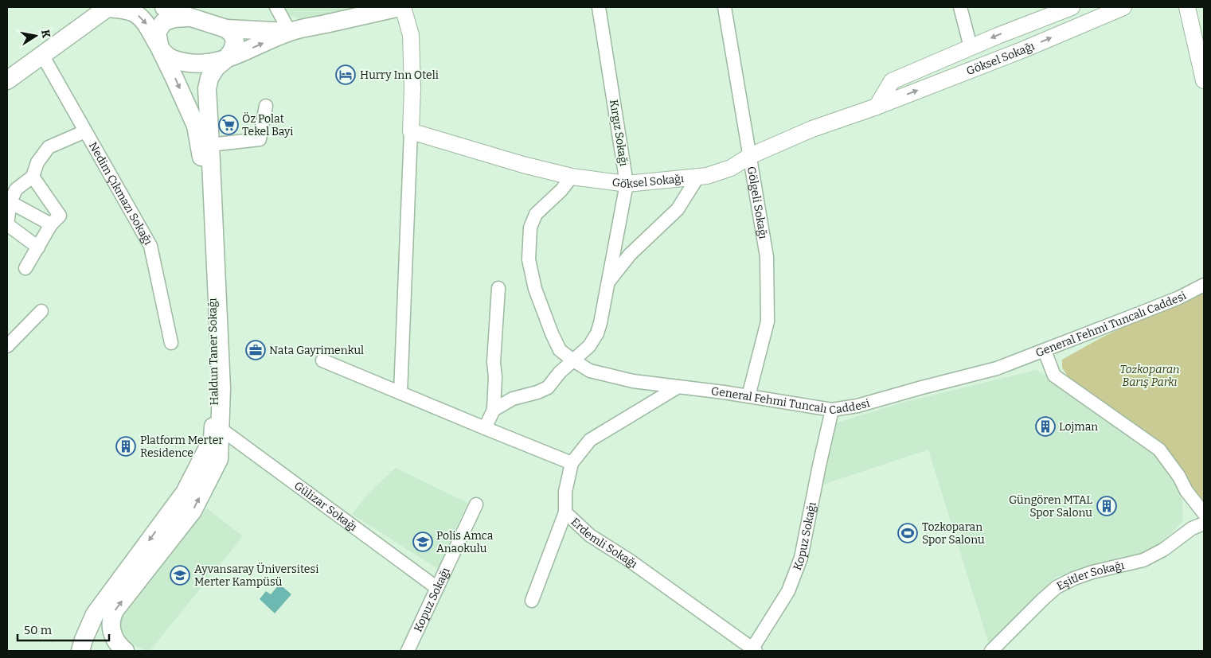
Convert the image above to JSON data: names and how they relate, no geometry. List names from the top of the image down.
{
  "streets": {
    "main road": ["Haldun Taner Sokağı"],
    "street": [
      "Göksel Sokağı",
      "Kırgız Sokağı",
      "Nedim Çıkmazı Sokağı",
      "Gölgeli Sokağı",
      "General Fehmi Tuncalı Caddesi",
      "Gülizar Sokağı",
      "Kopuz Sokağı",
      "Erdemli Sokağı",
      "Eşitler Sokağı"
    ]
  },
  "crossings": [
    ["Göksel Sokağı", "Kırgız Sokağı"],
    ["Göksel Sokağı", "Gölgeli Sokağı"],
    ["Göksel Sokağı", "General Fehmi Tuncalı Caddesi"],
    ["Kırgız Sokağı", "General Fehmi Tuncalı Caddesi"],
    ["Gölgeli Sokağı", "General Fehmi Tuncalı Caddesi"],
    ["General Fehmi Tuncalı Caddesi", "Kopuz Sokağı"],
    ["General Fehmi Tuncalı Caddesi", "Erdemli Sokağı"],
    ["Haldun Taner Sokağı", "Gülizar Sokağı"],
    ["Gülizar Sokağı", "Kopuz Sokağı"],
    ["Kopuz Sokağı", "Erdemli Sokağı"]
  ],
  "parks": ["Tozkoparan Barış Parkı"],
  "places": {
    "hotel": ["Hurry Inn Oteli"],
    "supermarket": ["Öz Polat Tekel Bayi"],
    "office": ["Nata Gayrimenkul"],
    "building": ["Lojman", "Platform Merter Residence", "Güngören MTAL Spor Salonu"],
    "sports": ["Tozkoparan Spor Salonu"],
    "school or university": ["Polis Amca Anaokulu", "Ayvansaray Üniversitesi Merter Kampüsü"]
  },
  "scale_bar": "50 m",
  "north": "right"
}
